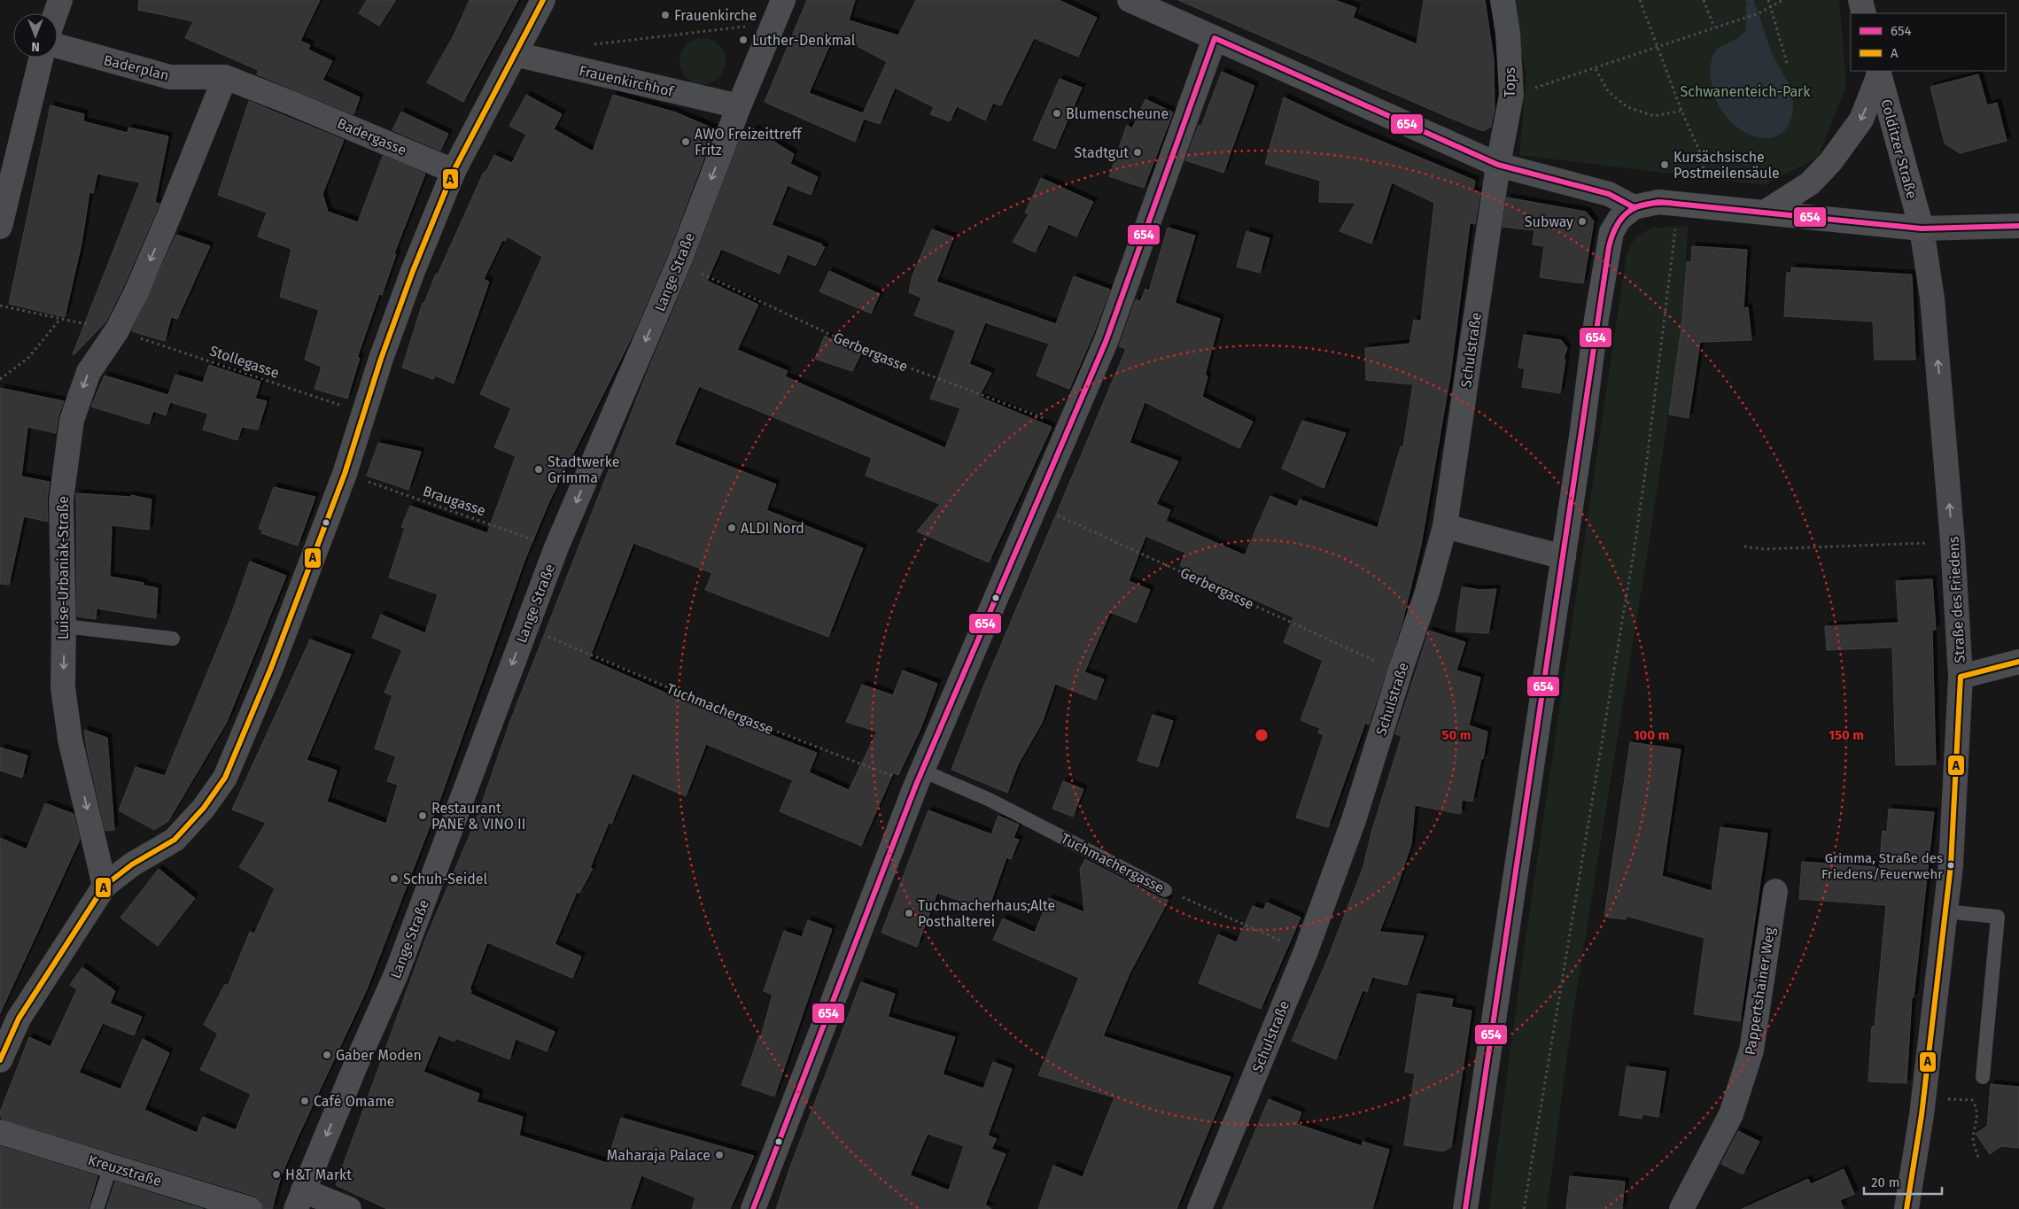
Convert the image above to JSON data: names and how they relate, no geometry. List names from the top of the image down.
{
  "streets": {
    "main road": ["Colditzer Straße"],
    "street": [
      "Baderplan",
      "Frauenkirchhof",
      "Tops",
      "Badergasse",
      "Lange Straße",
      "Schulstraße",
      "Luise-Urbaniak-Straße",
      "Straße des Friedens",
      "Pappertshainer Weg",
      "Kreuzstraße"
    ],
    "lane": ["Tuchmachergasse"],
    "path": ["Gerbergasse", "Stollegasse", "Braugasse"]
  },
  "crossings": [
    ["Baderplan", "Badergasse"],
    ["Baderplan", "Luise-Urbaniak-Straße"],
    ["Frauenkirchhof", "Lange Straße"],
    ["Tops", "Schulstraße"],
    ["Colditzer Straße", "Straße des Friedens"],
    ["Lange Straße", "Gerbergasse"],
    ["Lange Straße", "Braugasse"],
    ["Lange Straße", "Tuchmachergasse"],
    ["Schulstraße", "Gerbergasse"],
    ["Schulstraße", "Tuchmachergasse"],
    ["Stollegasse", "Luise-Urbaniak-Straße"]
  ],
  "one_way": ["Lange Straße"],
  "parks": ["Schwanenteich-Park"],
  "places": [
    "Frauenkirche",
    "Luther-Denkmal",
    "Blumenscheune",
    "AWO Freizeittreff Fritz",
    "Stadtgut",
    "Kursächsische Postmeilensäule",
    "Subway",
    "Stadtwerke Grimma",
    "ALDI Nord",
    "Restaurant PANE & VINO II",
    "Grimma, Straße des Friedens/Feuerwehr",
    "Schuh-Seidel",
    "Tuchmacherhaus;Alte Posthalterei",
    "Gaber Moden",
    "Café Omame",
    "Maharaja Palace",
    "H&T Markt"
  ],
  "lines": ["transit line A", "transit line 654"],
  "legend": ["654", "A"],
  "scale_bar": "20 m",
  "north": "bottom",
  "rings": ["50 m", "100 m", "150 m"]
}
